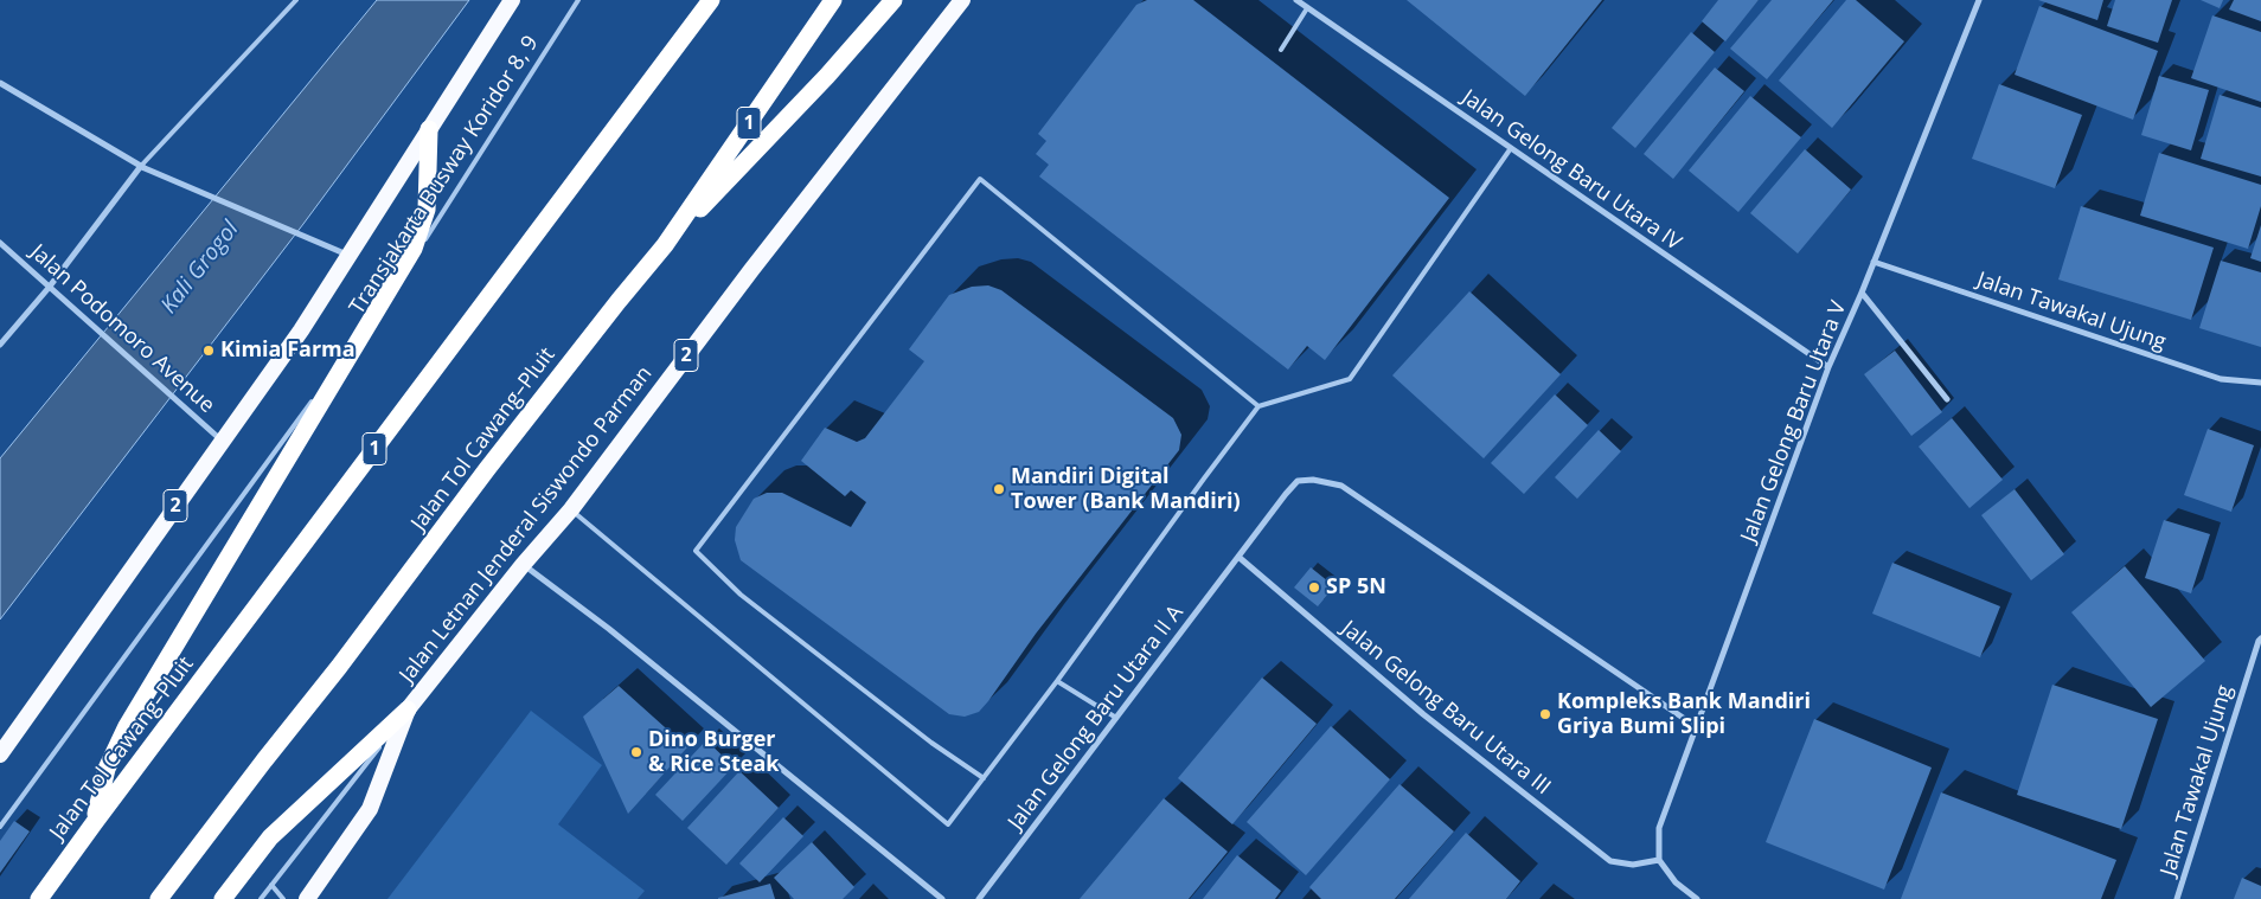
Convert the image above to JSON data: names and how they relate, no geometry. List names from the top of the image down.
{
  "streets": {
    "highway": [
      "1",
      "2",
      "Jalan Tol Cawang–Pluit",
      "Jalan Letnan Jenderal Siswondo Parman"
    ],
    "street": [
      "Jalan Gelong Baru Utara IV",
      "Jalan Tawakal Ujung",
      "Jalan Podomoro Avenue",
      "Jalan Gelong Baru Utara V",
      "Jalan Gelong Baru Utara III",
      "Jalan Gelong Baru Utara II A"
    ],
    "lane": ["Transjakarta Busway Koridor 8, 9"]
  },
  "crossings": [
    ["Jalan Gelong Baru Utara IV", "Jalan Gelong Baru Utara V"],
    ["Jalan Tawakal Ujung", "Jalan Gelong Baru Utara V"],
    ["Jalan Podomoro Avenue", "2"],
    ["Jalan Gelong Baru Utara V", "Jalan Gelong Baru Utara III"],
    ["Jalan Gelong Baru Utara III", "Jalan Gelong Baru Utara II A"]
  ],
  "water": ["Kali Grogol"],
  "places": [
    "Kimia Farma",
    "Mandiri Digital Tower (Bank Mandiri)",
    "SP 5N",
    "Kompleks Bank Mandiri Griya Bumi Slipi",
    "Dino Burger & Rice Steak"
  ]
}
